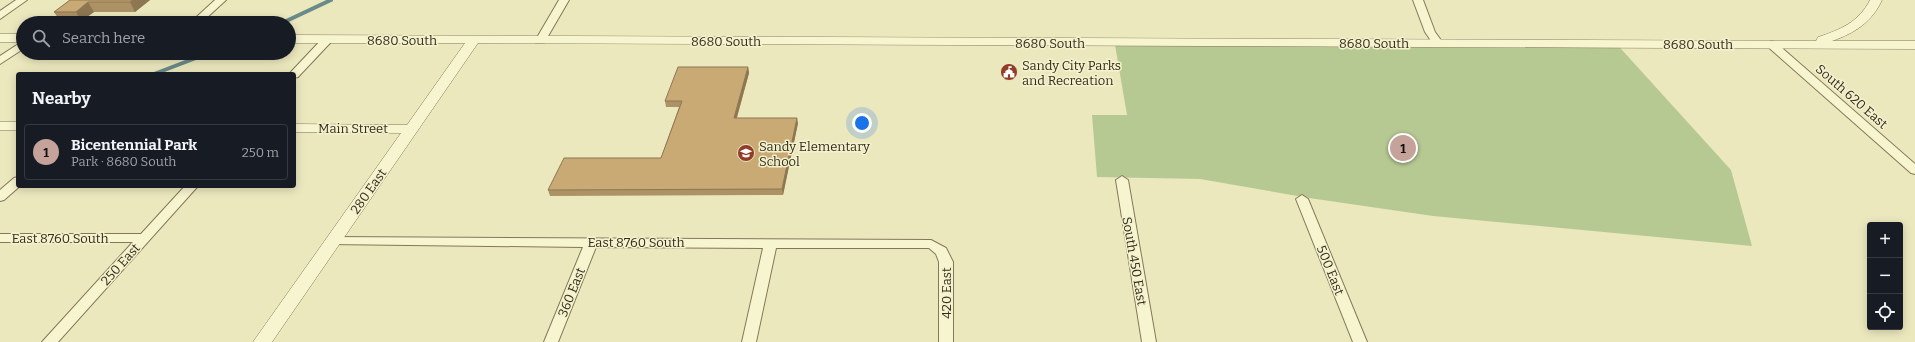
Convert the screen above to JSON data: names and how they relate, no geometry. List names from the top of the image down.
{
  "streets": {
    "street": [
      "8680 South",
      "South 620 East",
      "Main Street",
      "280 East",
      "East 8760 South",
      "South 450 East",
      "250 East",
      "500 East",
      "360 East",
      "420 East"
    ]
  },
  "crossings": [
    ["8680 South", "South 620 East"],
    ["8680 South", "280 East"],
    ["Main Street", "280 East"],
    ["280 East", "East 8760 South"],
    ["East 8760 South", "250 East"],
    ["East 8760 South", "360 East"],
    ["East 8760 South", "420 East"]
  ],
  "places": {
    "public building": ["Sandy City Parks and Recreation"],
    "school or university": ["Sandy Elementary School"]
  },
  "page": {
    "search": "Search here",
    "heading": "Nearby",
    "list": [
      {
        "mark": "1",
        "name": "Bicentennial Park",
        "note": "Park · 8680 South",
        "value": "250 m"
      }
    ],
    "pins": "1",
    "map_buttons": ["+", "−"]
  }
}
